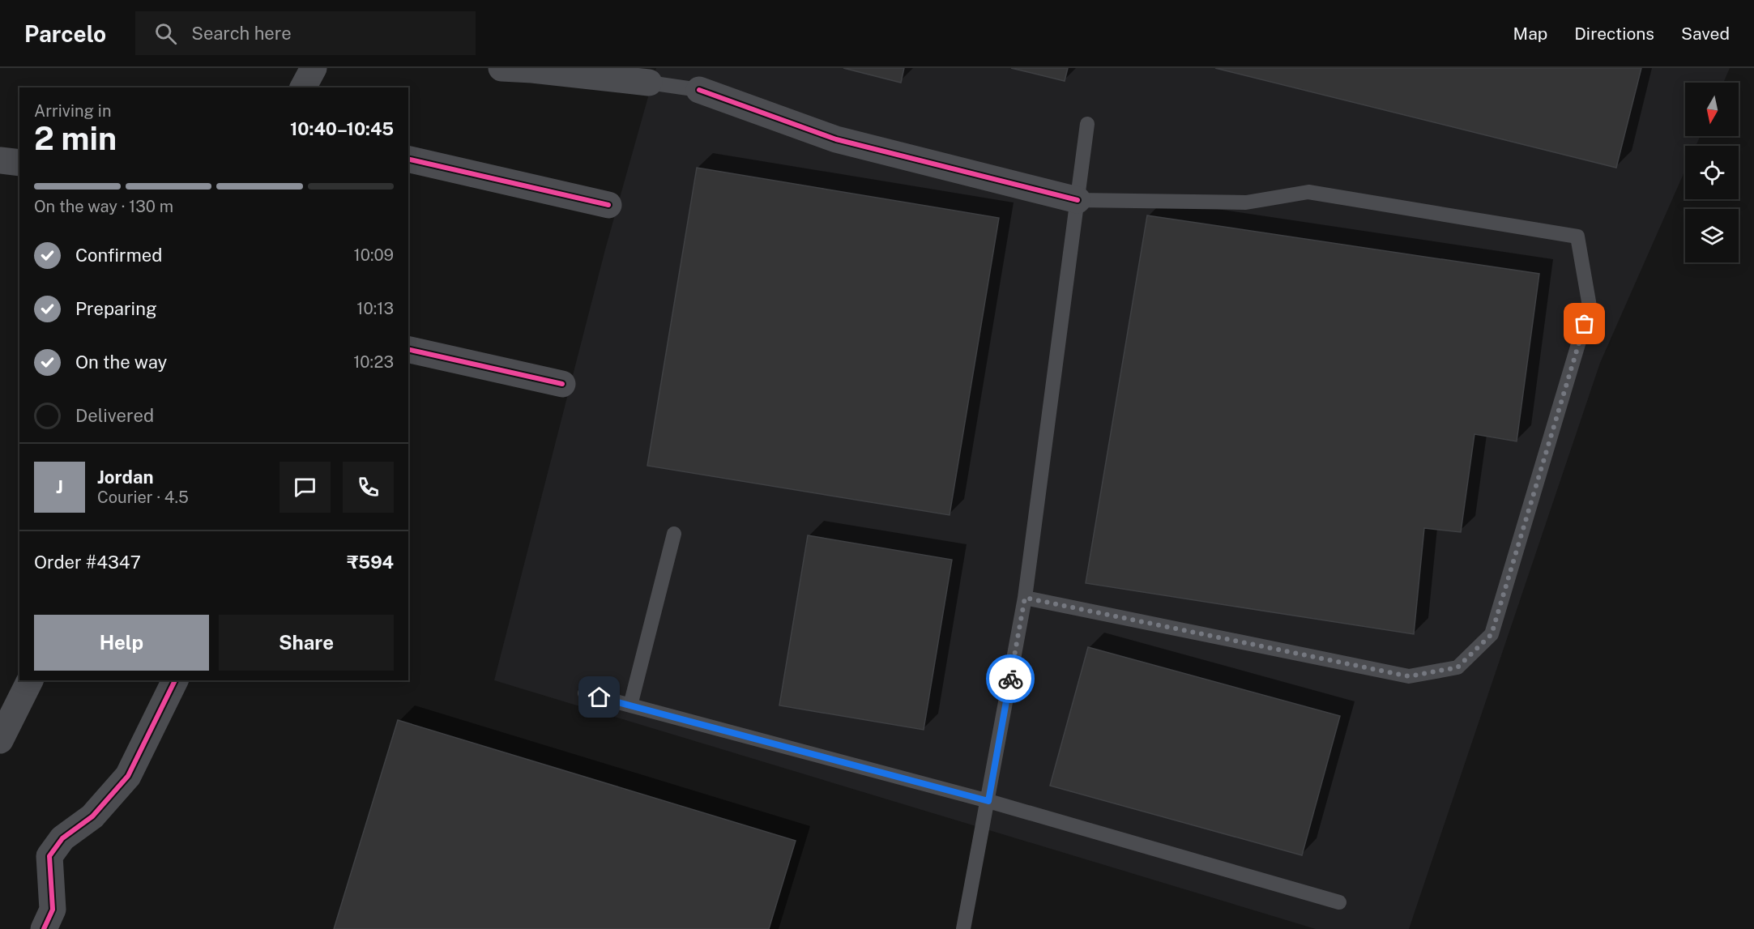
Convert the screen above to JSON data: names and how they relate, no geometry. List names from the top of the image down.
{
  "north": "bottom",
  "page": {
    "header": "Parcelo",
    "search": "Search here",
    "nav": ["Map", "Directions", "Saved"],
    "heading": ["2 min", "Arriving in", "10:40–10:45"],
    "panel": [
      "Jordan",
      "Courier · 4.5",
      "Order #4347",
      "₹594"
    ],
    "bar": "On the way · 130 m",
    "list": [
      ["Confirmed", "10:09"],
      ["Preparing", "10:13"],
      ["On the way", "10:23"],
      "Delivered"
    ],
    "round": "J",
    "buttons": ["Help", "Share"]
  }
}
